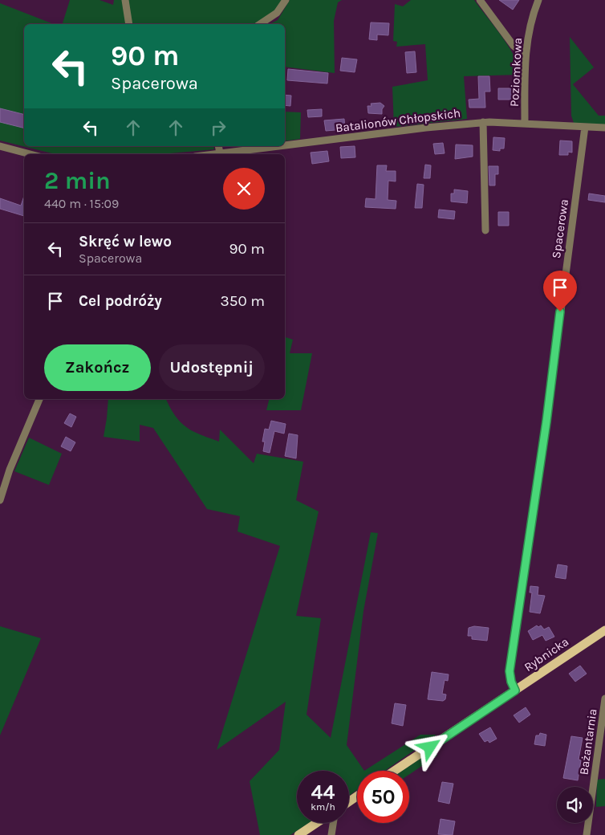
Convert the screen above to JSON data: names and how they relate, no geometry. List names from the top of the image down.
{
  "streets": {
    "main road": ["Rybnicka"],
    "street": [
      "Poziomkowa",
      "Batalionów Chłopskich",
      "Spacerowa",
      "Bażantarnia"
    ]
  },
  "crossings": [
    ["Poziomkowa", "Batalionów Chłopskich"],
    ["Batalionów Chłopskich", "Spacerowa"],
    ["Spacerowa", "Rybnicka"]
  ],
  "page": {
    "turn": ["90 m", "Spacerowa"],
    "heading": ["2 min", "440 m · 15:09"],
    "list": [
      {
        "name": "Skręć w lewo",
        "note": "Spacerowa",
        "value": "90 m"
      },
      {
        "name": "Cel podróży",
        "value": "350 m"
      }
    ],
    "buttons": ["Zakończ", "Udostępnij"],
    "speed": "44 km/h",
    "limit": "50"
  }
}
